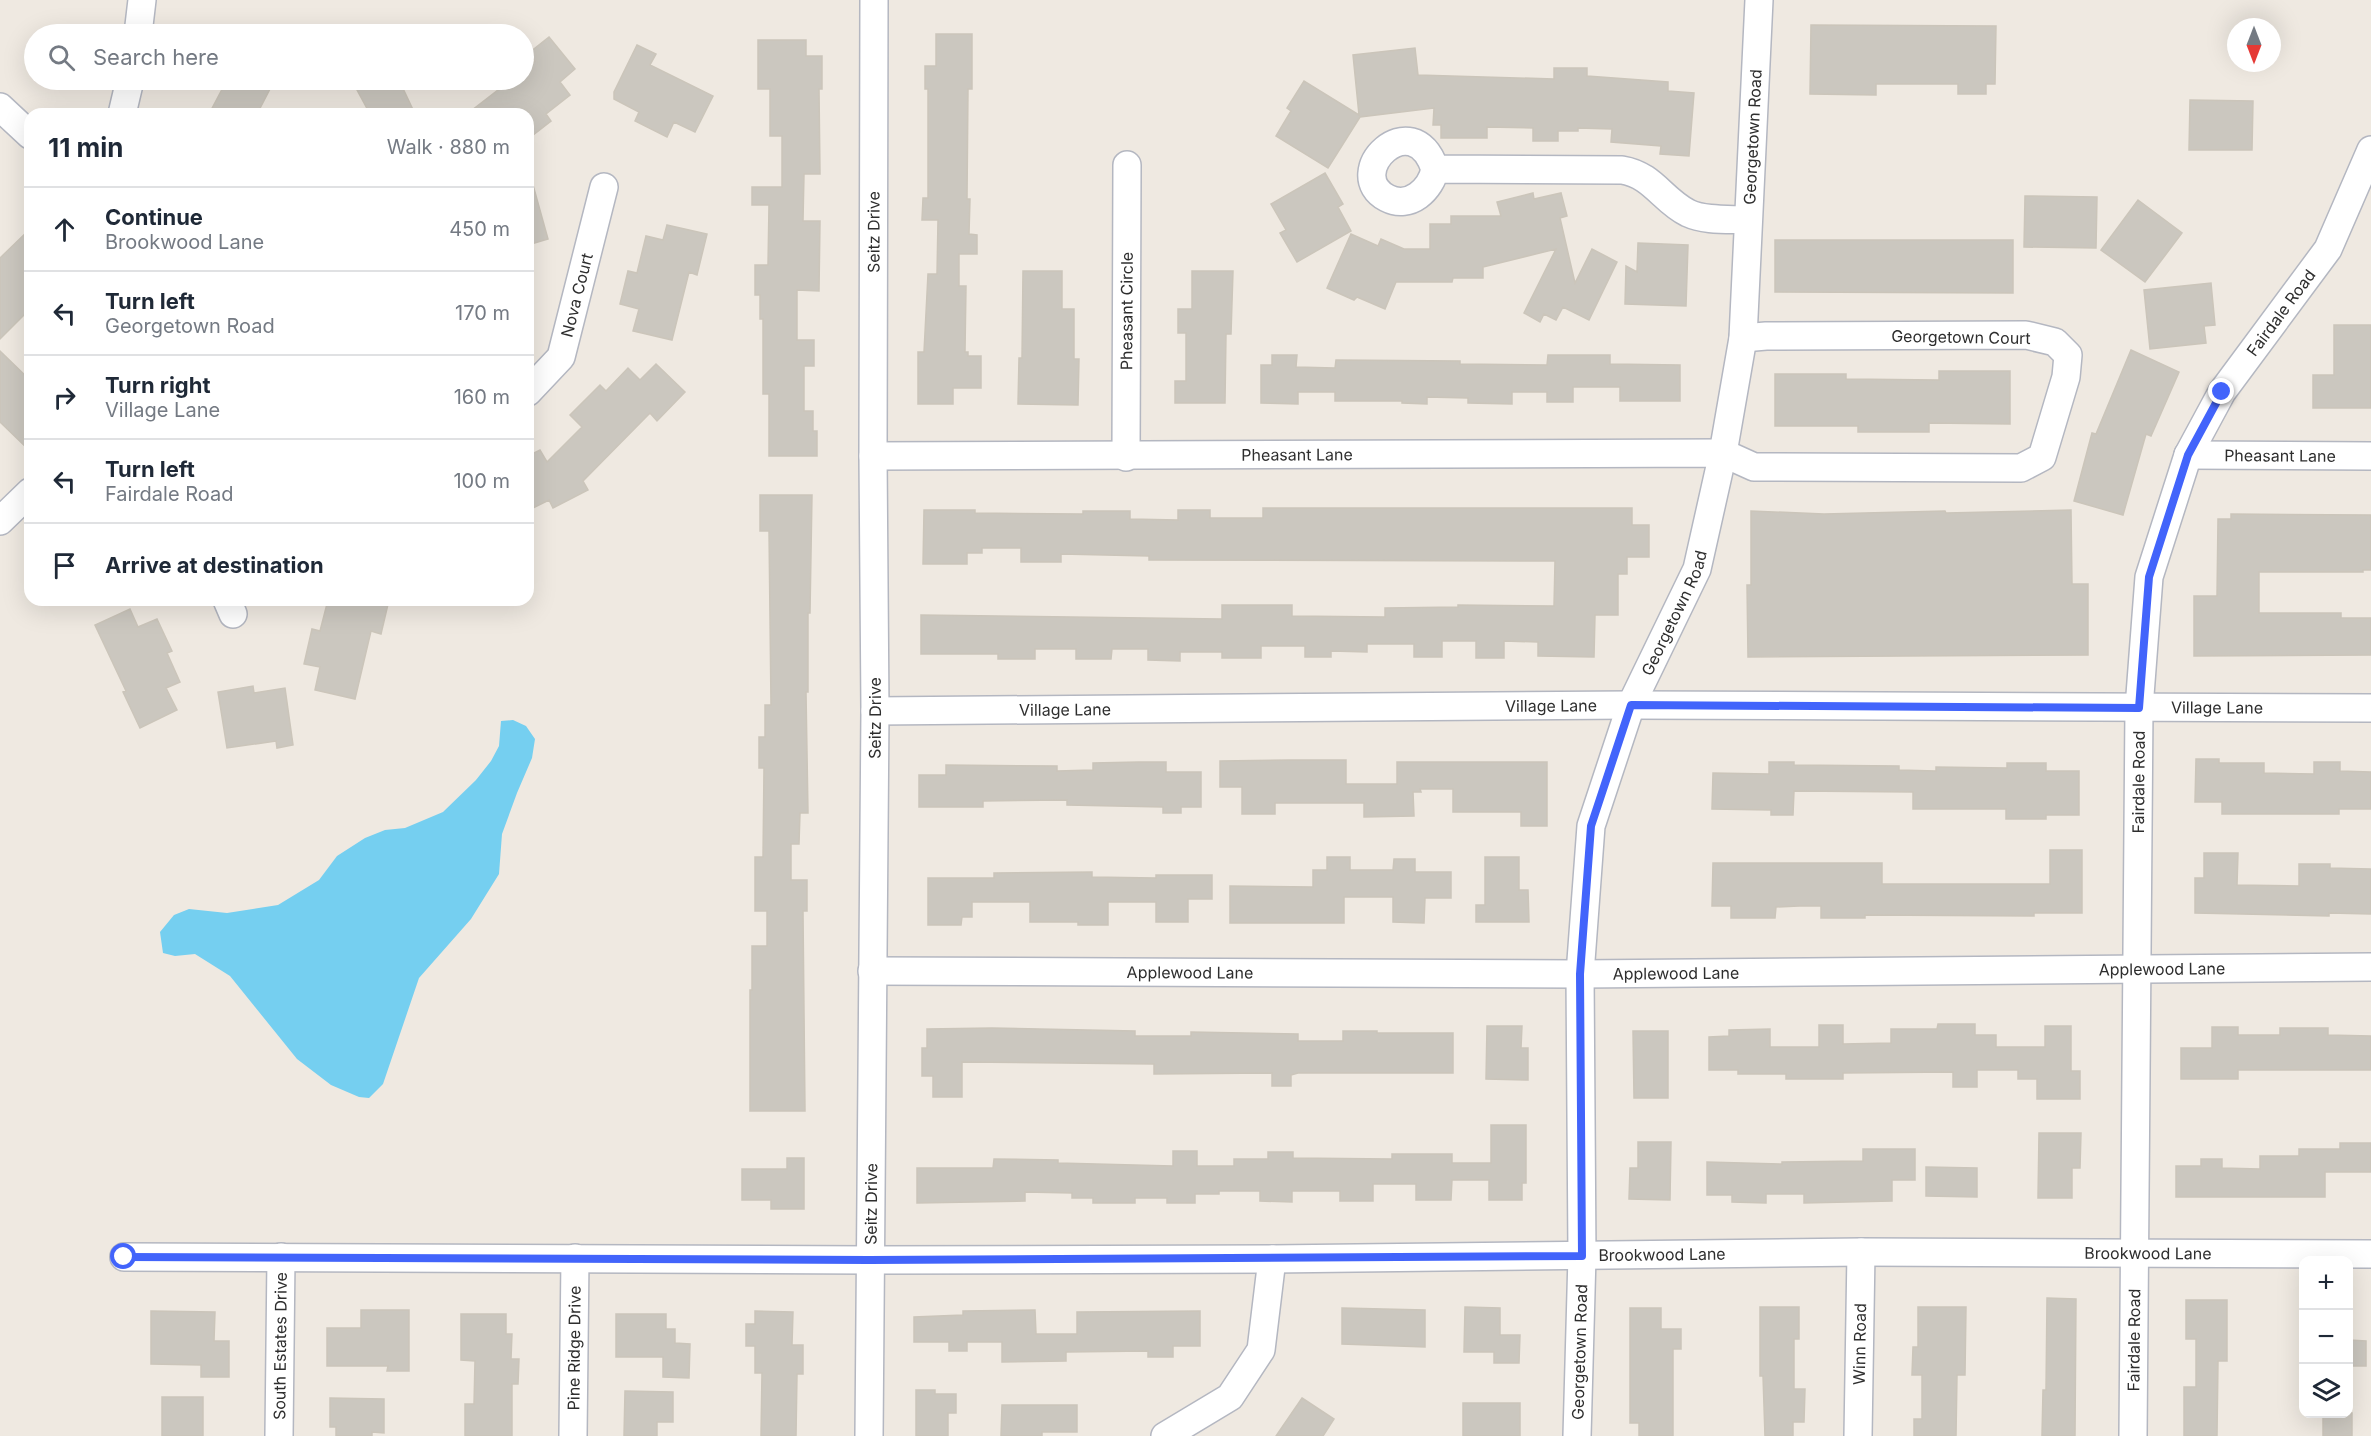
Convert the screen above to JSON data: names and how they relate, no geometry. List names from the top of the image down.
{
  "streets": {
    "street": [
      "Georgetown Road",
      "Seitz Drive",
      "Nova Court",
      "Pheasant Circle",
      "Fairdale Road",
      "Georgetown Court",
      "Pheasant Lane",
      "Village Lane",
      "Applewood Lane",
      "Brookwood Lane",
      "Winn Road",
      "South Estates Drive",
      "Pine Ridge Drive"
    ]
  },
  "crossings": [
    ["Georgetown Road", "Georgetown Court"],
    ["Georgetown Road", "Pheasant Lane"],
    ["Georgetown Road", "Village Lane"],
    ["Georgetown Road", "Applewood Lane"],
    ["Georgetown Road", "Brookwood Lane"],
    ["Seitz Drive", "Pheasant Lane"],
    ["Seitz Drive", "Village Lane"],
    ["Seitz Drive", "Applewood Lane"],
    ["Seitz Drive", "Brookwood Lane"],
    ["Pheasant Circle", "Pheasant Lane"],
    ["Fairdale Road", "Pheasant Lane"],
    ["Fairdale Road", "Village Lane"],
    ["Fairdale Road", "Applewood Lane"],
    ["Fairdale Road", "Brookwood Lane"],
    ["Georgetown Court", "Pheasant Lane"],
    ["Brookwood Lane", "Winn Road"],
    ["Brookwood Lane", "South Estates Drive"],
    ["Brookwood Lane", "Pine Ridge Drive"]
  ],
  "north": "bottom",
  "page": {
    "search": "Search here",
    "heading": ["11 min", "Walk · 880 m"],
    "list": [
      ["Continue", "Brookwood Lane", "450 m"],
      ["Turn left", "Georgetown Road", "170 m"],
      ["Turn right", "Village Lane", "160 m"],
      ["Turn left", "Fairdale Road", "100 m"],
      "Arrive at destination"
    ],
    "map_buttons": ["+", "−"]
  }
}
